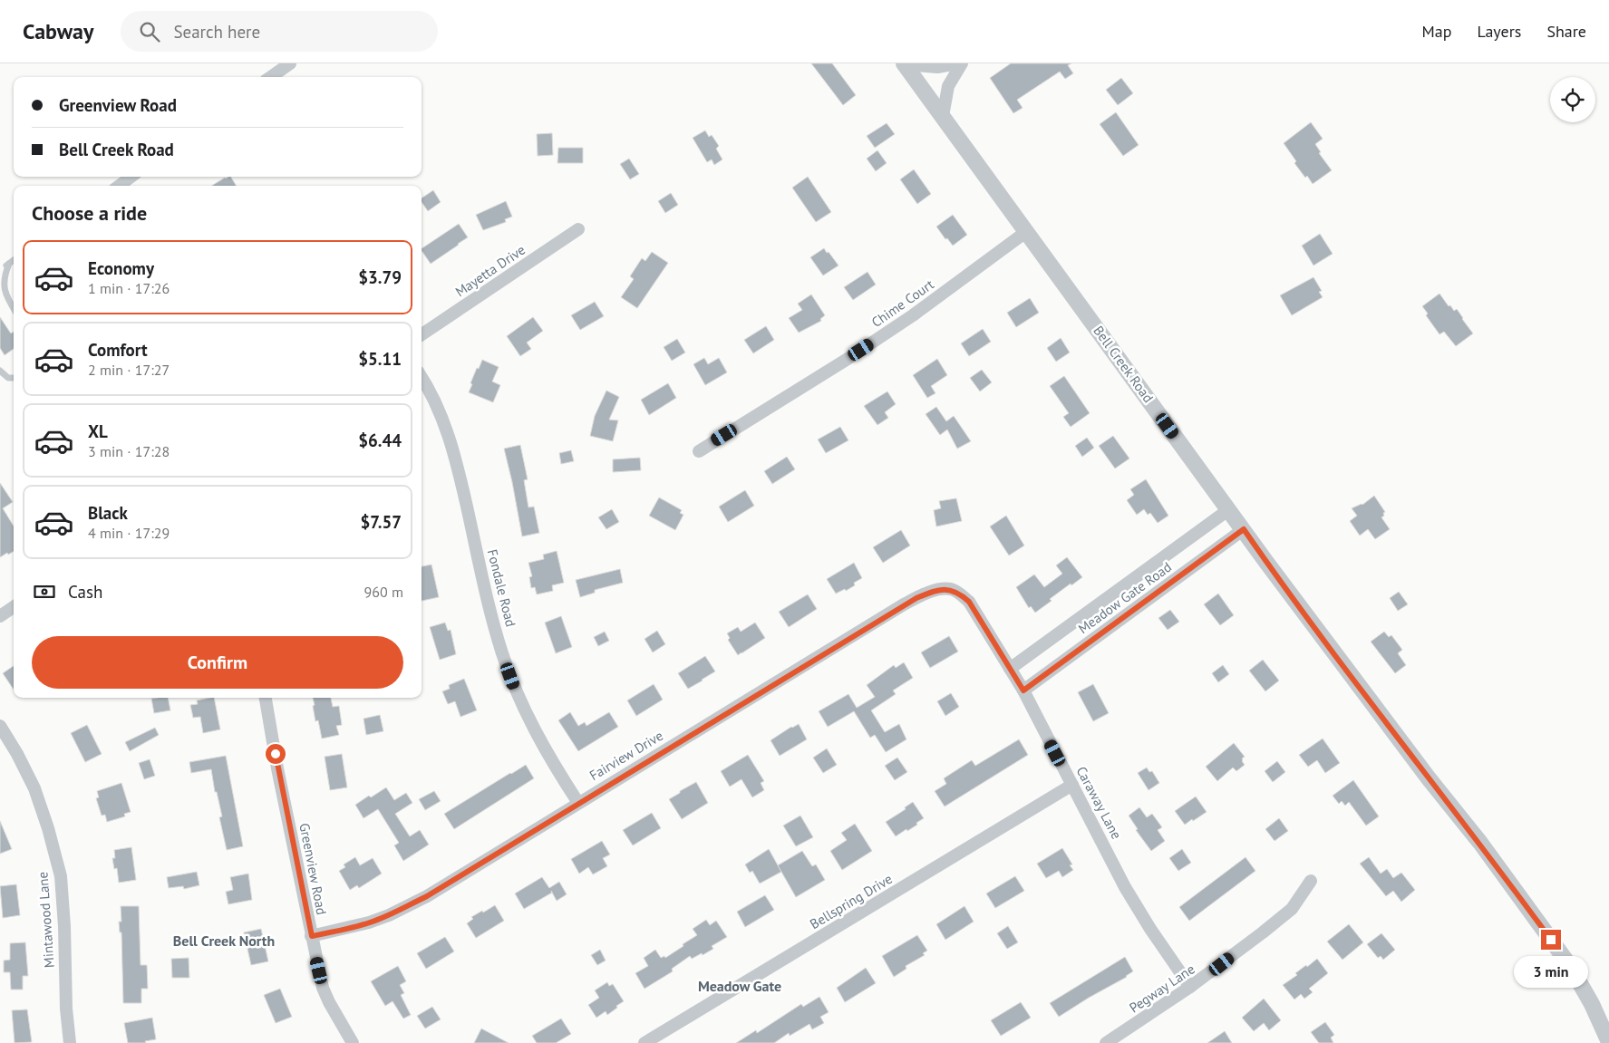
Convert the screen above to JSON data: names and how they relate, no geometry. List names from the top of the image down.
{
  "streets": {
    "street": [
      "Mayetta Drive",
      "Chime Court",
      "Bell Creek Road",
      "Fondale Road",
      "Meadow Gate Road",
      "Fairview Drive",
      "Caraway Lane",
      "Greenview Road",
      "Bellspring Drive",
      "Mintawood Lane",
      "Pegway Lane"
    ]
  },
  "crossings": [
    ["Chime Court", "Bell Creek Road"],
    ["Bell Creek Road", "Meadow Gate Road"],
    ["Fondale Road", "Fairview Drive"],
    ["Meadow Gate Road", "Caraway Lane"],
    ["Fairview Drive", "Caraway Lane"],
    ["Fairview Drive", "Greenview Road"],
    ["Caraway Lane", "Bellspring Drive"],
    ["Caraway Lane", "Pegway Lane"]
  ],
  "districts": ["Bell Creek North", "Meadow Gate"],
  "page": {
    "header": "Cabway",
    "search": "Search here",
    "nav": ["Map", "Layers", "Share"],
    "banner": ["Greenview Road", "Bell Creek Road"],
    "heading": "Choose a ride",
    "list": [
      {
        "name": "Economy",
        "note": "1 min · 17:26",
        "value": "$3.79"
      },
      {
        "name": "Comfort",
        "note": "2 min · 17:27",
        "value": "$5.11"
      },
      {
        "name": "XL",
        "note": "3 min · 17:28",
        "value": "$6.44"
      },
      {
        "name": "Black",
        "note": "4 min · 17:29",
        "value": "$7.57"
      }
    ],
    "pay": ["Cash", "960 m"],
    "buttons": "Confirm",
    "bubble": "3 min"
  }
}
